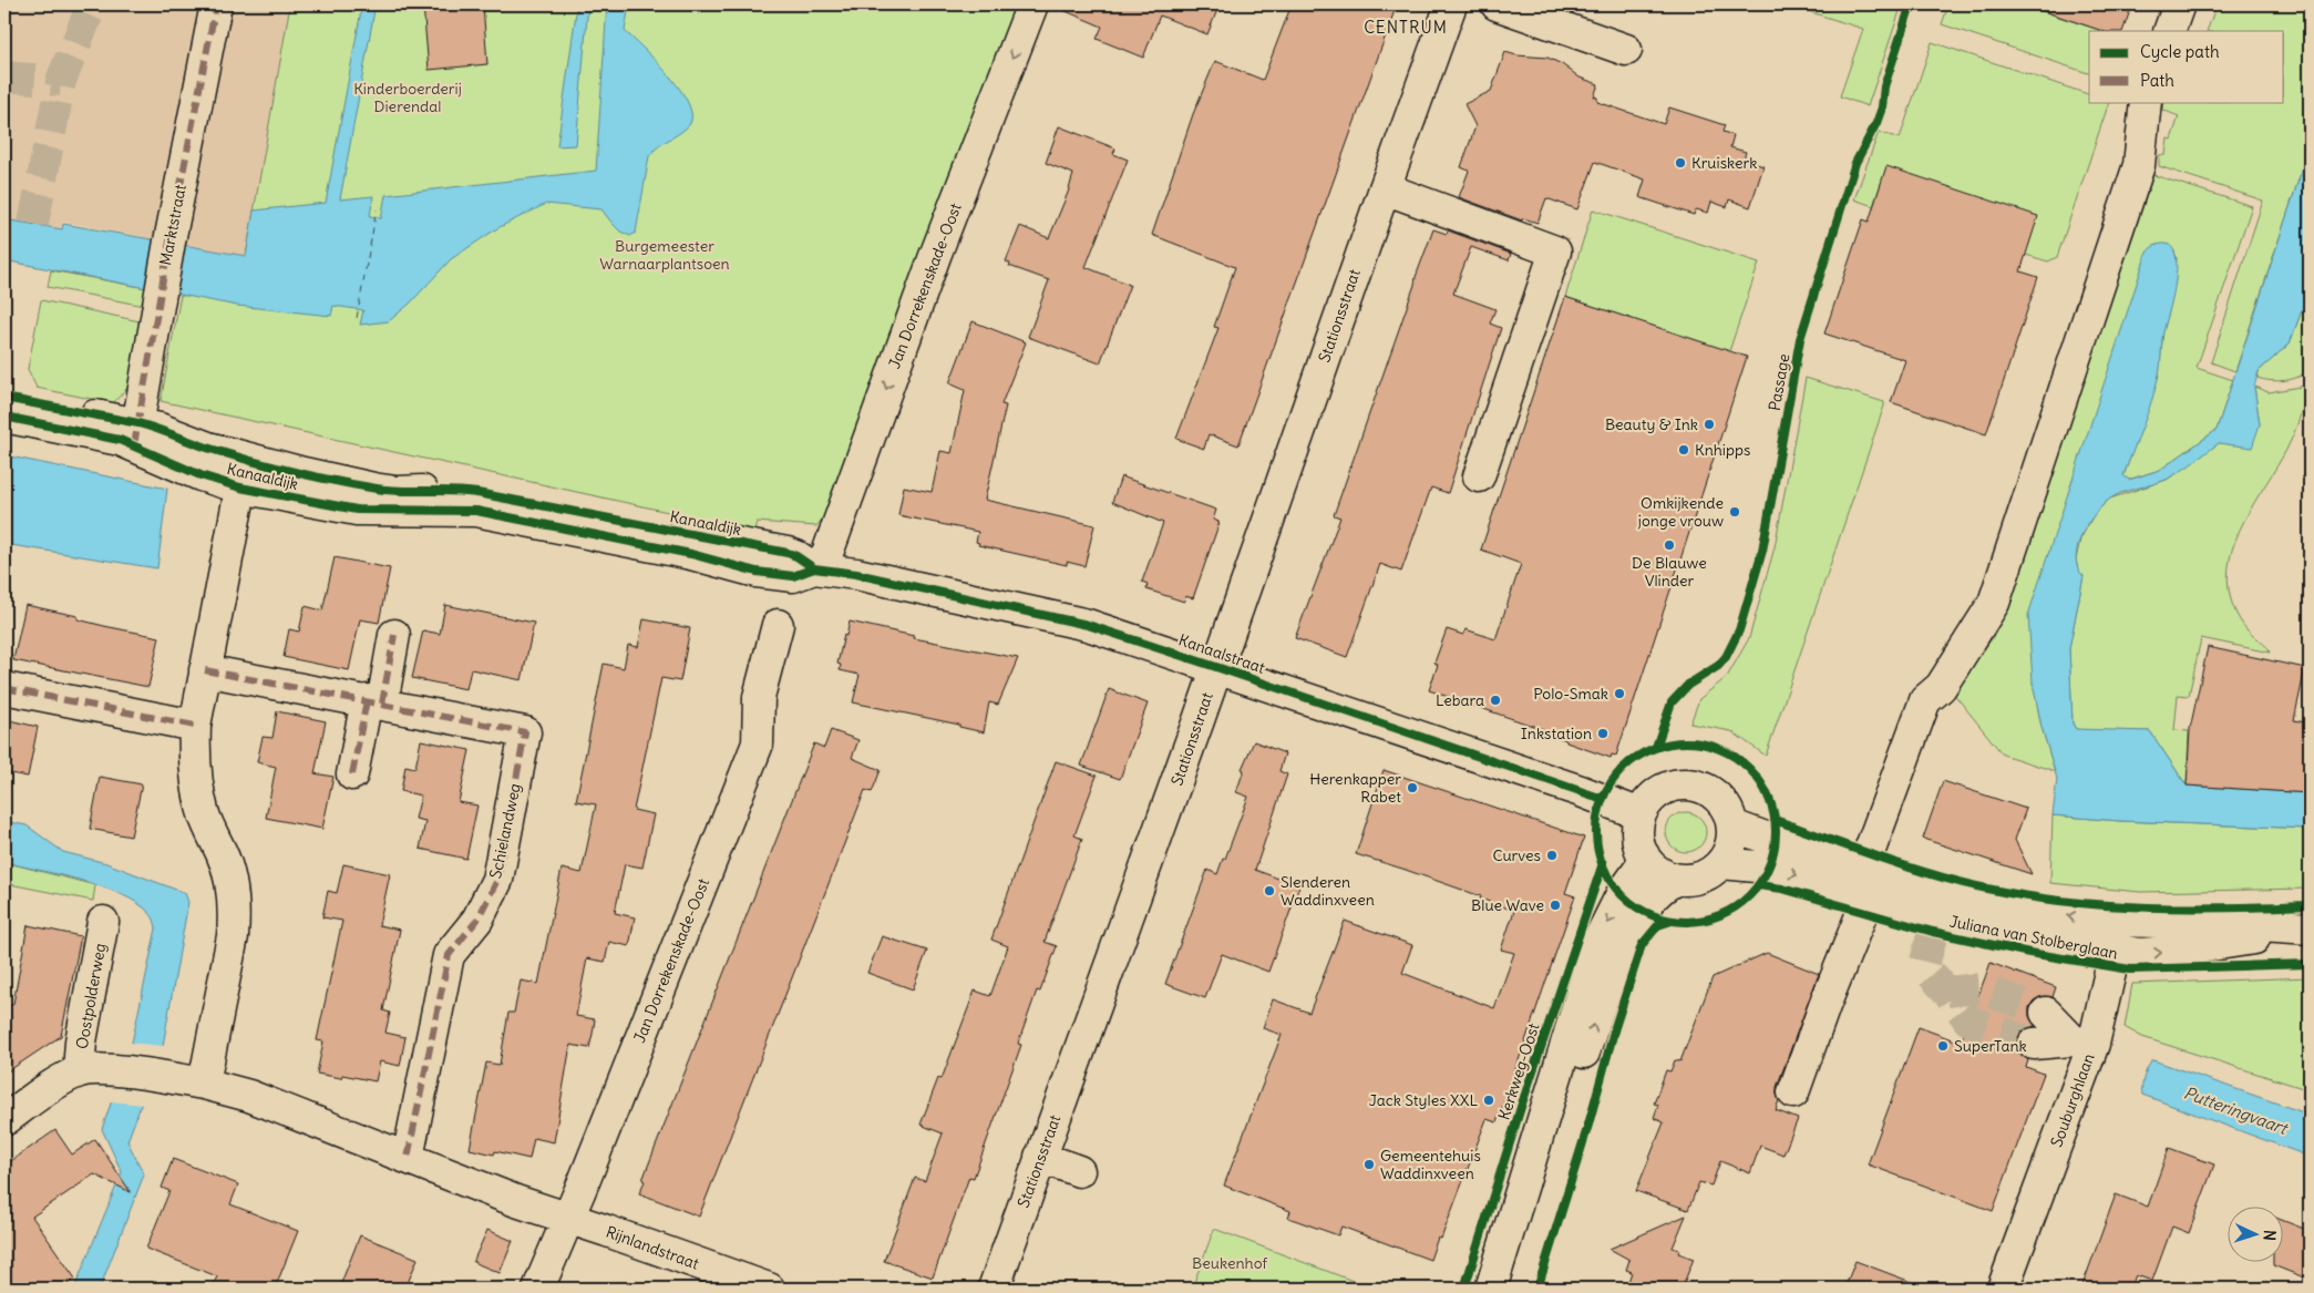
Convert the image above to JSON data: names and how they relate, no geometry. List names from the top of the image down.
{
  "streets": {
    "street": [
      "Marktstraat",
      "Jan Dorrekenskade-Oost",
      "Stationsstraat",
      "Kanaaldijk",
      "Kanaalstraat",
      "Schielandweg",
      "Juliana van Stolberglaan",
      "Oostpolderweg",
      "Souburghlaan",
      "Rijnlandstraat"
    ],
    "cycle path": ["Passage", "Kerkweg-Oost"]
  },
  "crossings": [
    ["Marktstraat", "Kanaaldijk"],
    ["Jan Dorrekenskade-Oost", "Kanaaldijk"],
    ["Jan Dorrekenskade-Oost", "Kanaalstraat"],
    ["Jan Dorrekenskade-Oost", "Rijnlandstraat"],
    ["Stationsstraat", "Kanaalstraat"],
    ["Kanaaldijk", "Kanaalstraat"],
    ["Kanaalstraat", "Juliana van Stolberglaan"],
    ["Juliana van Stolberglaan", "Souburghlaan"]
  ],
  "one_way": ["Jan Dorrekenskade-Oost"],
  "districts": ["CENTRUM"],
  "water": ["Putteringvaart"],
  "parks": ["Kinderboerderij Dierendal", "Burgemeester Warnaarplantsoen", "Beukenhof"],
  "places": [
    "Kruiskerk",
    "Beauty & Ink",
    "Knhipps",
    "Omkijkende jonge vrouw",
    "De Blauwe Vlinder",
    "Polo-Smak",
    "Lebara",
    "Inkstation",
    "Herenkapper Rabet",
    "Curves",
    "Slenderen Waddinxveen",
    "Blue Wave",
    "SuperTank",
    "Jack Styles XXL",
    "Gemeentehuis Waddinxveen"
  ],
  "legend": ["Cycle path", "Path"],
  "north": "right"
}
